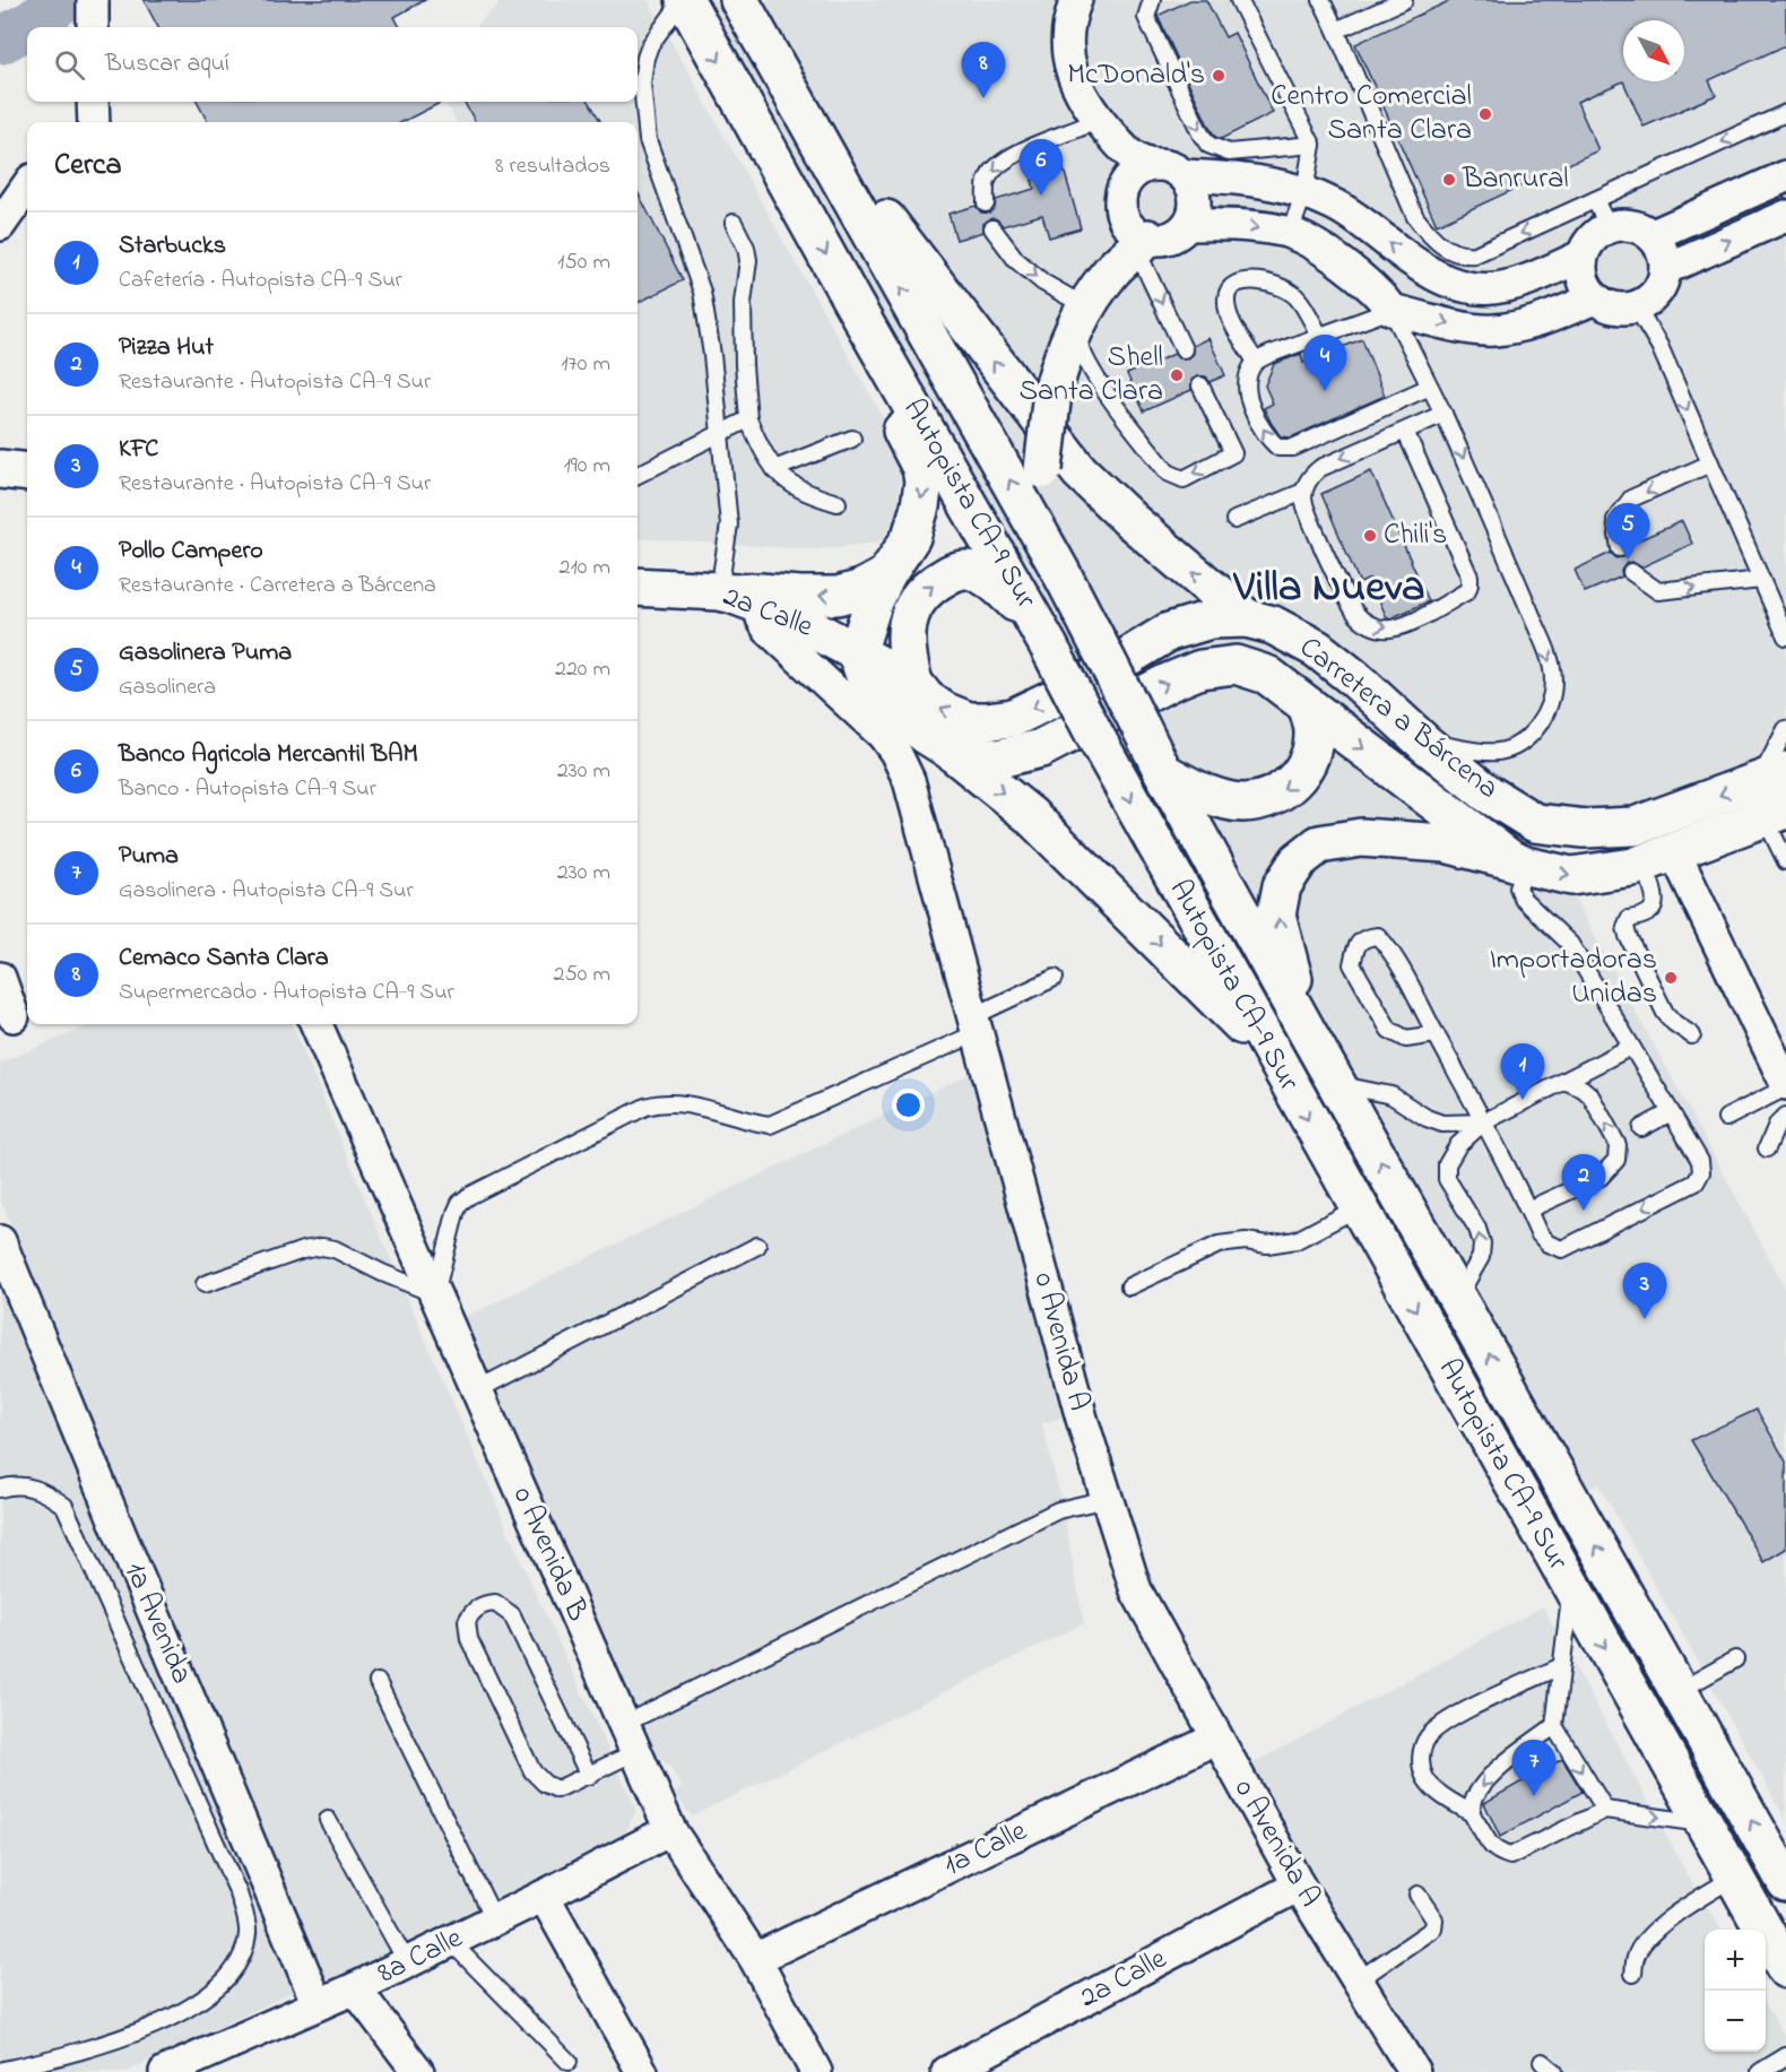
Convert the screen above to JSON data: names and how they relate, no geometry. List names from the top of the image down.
{
  "streets": {
    "main road": ["Autopista CA-9 Sur", "2a Calle", "Carretera a Bárcena"],
    "street": [
      "0 Avenida A",
      "0 Avenida B",
      "1a Avenida",
      "1a Calle",
      "8a Calle"
    ]
  },
  "crossings": [
    ["2a Calle", "Carretera a Bárcena"],
    ["2a Calle", "0 Avenida A"],
    ["0 Avenida A", "1a Calle"],
    ["0 Avenida B", "1a Calle"],
    ["0 Avenida B", "8a Calle"],
    ["1a Avenida", "8a Calle"]
  ],
  "districts": ["Villa Nueva"],
  "places": [
    "McDonald's",
    "Centro Comercial Santa Clara",
    "Banrural",
    "Shell Santa Clara",
    "Chili's",
    "Importadoras Unidas"
  ],
  "north": "bottom right",
  "page": {
    "search": "Buscar aquí",
    "pins": [
      "8",
      "6",
      "4",
      "5",
      "1",
      "2",
      "3",
      "7"
    ],
    "heading": ["Cerca", "8 resultados"],
    "list": [
      {
        "mark": "1",
        "name": "Starbucks",
        "note": "Cafetería · Autopista CA-9 Sur",
        "value": "150 m"
      },
      {
        "mark": "2",
        "name": "Pizza Hut",
        "note": "Restaurante · Autopista CA-9 Sur",
        "value": "170 m"
      },
      {
        "mark": "3",
        "name": "KFC",
        "note": "Restaurante · Autopista CA-9 Sur",
        "value": "190 m"
      },
      {
        "mark": "4",
        "name": "Pollo Campero",
        "note": "Restaurante · Carretera a Bárcena",
        "value": "210 m"
      },
      {
        "mark": "5",
        "name": "Gasolinera Puma",
        "note": "Gasolinera",
        "value": "220 m"
      },
      {
        "mark": "6",
        "name": "Banco Agricola Mercantil BAM",
        "note": "Banco · Autopista CA-9 Sur",
        "value": "230 m"
      },
      {
        "mark": "7",
        "name": "Puma",
        "note": "Gasolinera · Autopista CA-9 Sur",
        "value": "230 m"
      },
      {
        "mark": "8",
        "name": "Cemaco Santa Clara",
        "note": "Supermercado · Autopista CA-9 Sur",
        "value": "250 m"
      }
    ],
    "map_buttons": ["+", "−"]
  }
}
